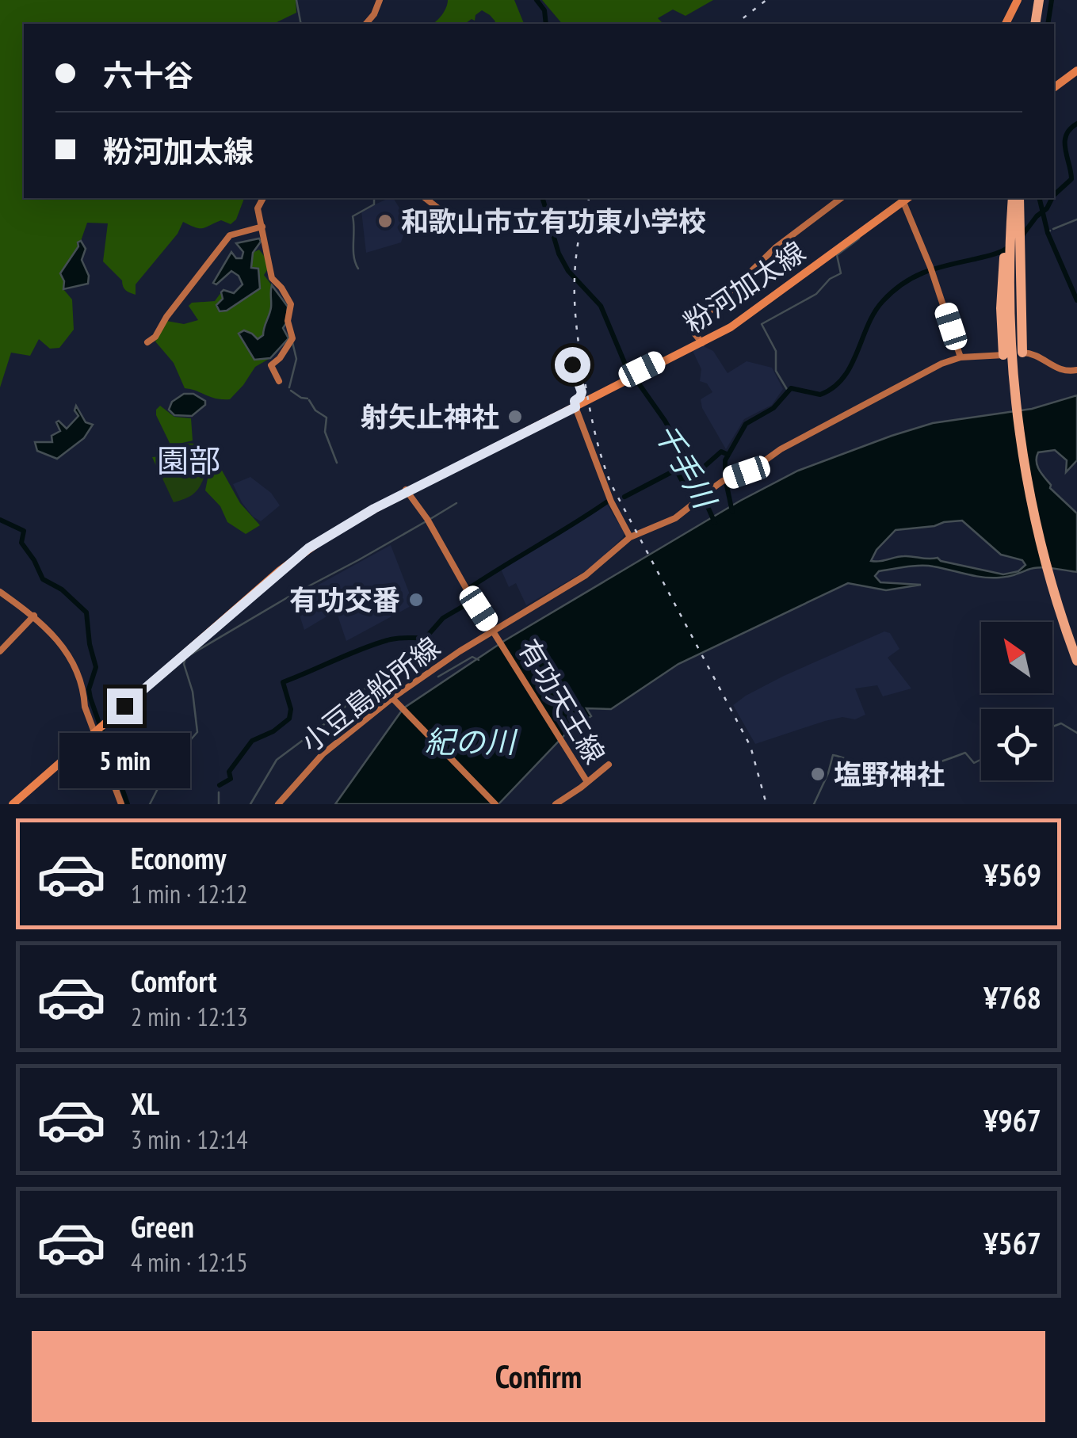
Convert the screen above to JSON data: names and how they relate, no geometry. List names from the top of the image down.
{
  "streets": {
    "main road": ["粉河加太線", "小豆島船所線", "有功天王線"]
  },
  "crossings": [
    ["粉河加太線", "有功天王線"],
    ["小豆島船所線", "有功天王線"]
  ],
  "districts": ["園部"],
  "water": ["千手川", "紀の川"],
  "places": [
    "和歌山市立有功東小学校",
    "射矢止神社",
    "有功交番",
    "塩野神社"
  ],
  "north": "top left",
  "page": {
    "banner": ["六十谷", "粉河加太線"],
    "bubble": "5 min",
    "list": [
      {
        "name": "Economy",
        "note": "1 min · 12:12",
        "value": "¥569"
      },
      {
        "name": "Comfort",
        "note": "2 min · 12:13",
        "value": "¥768"
      },
      {
        "name": "XL",
        "note": "3 min · 12:14",
        "value": "¥967"
      },
      {
        "name": "Green",
        "note": "4 min · 12:15",
        "value": "¥567"
      }
    ],
    "buttons": "Confirm"
  }
}
